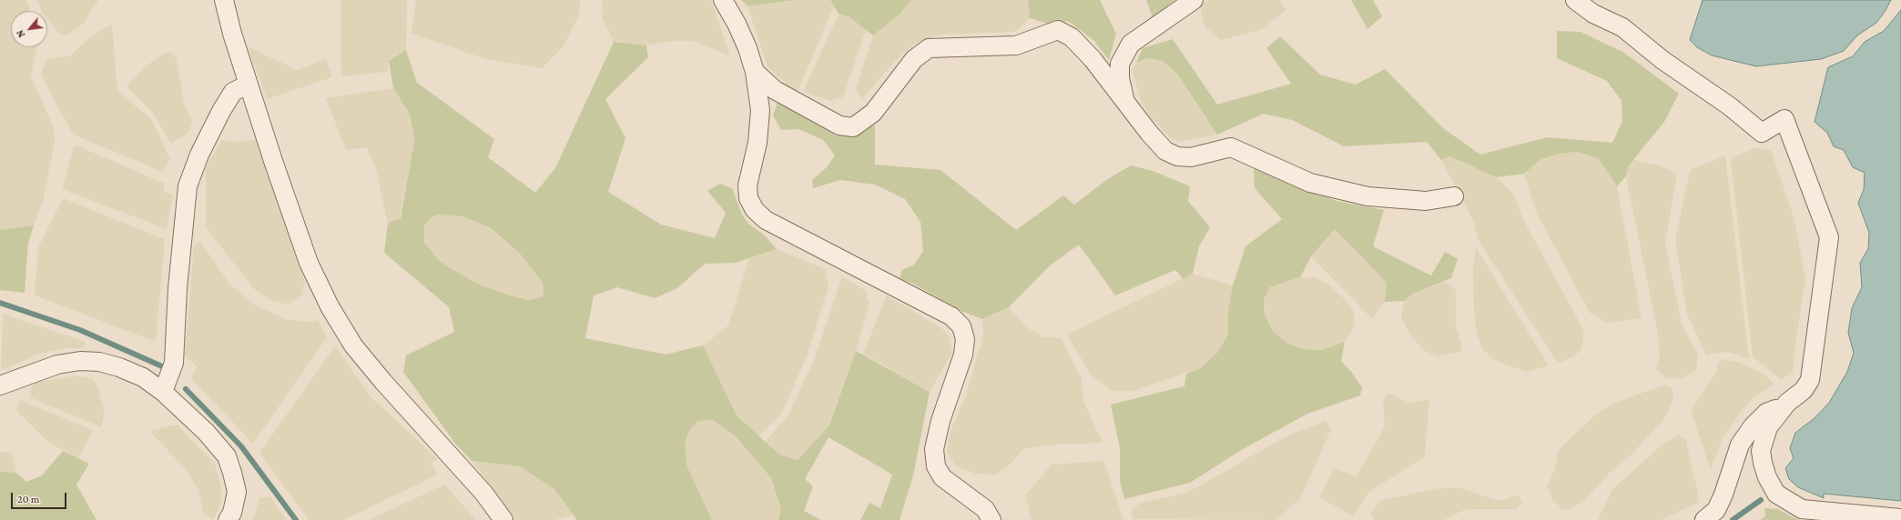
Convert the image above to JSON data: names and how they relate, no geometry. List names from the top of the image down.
{
  "scale_bar": "20 m",
  "north": "bottom left"
}
